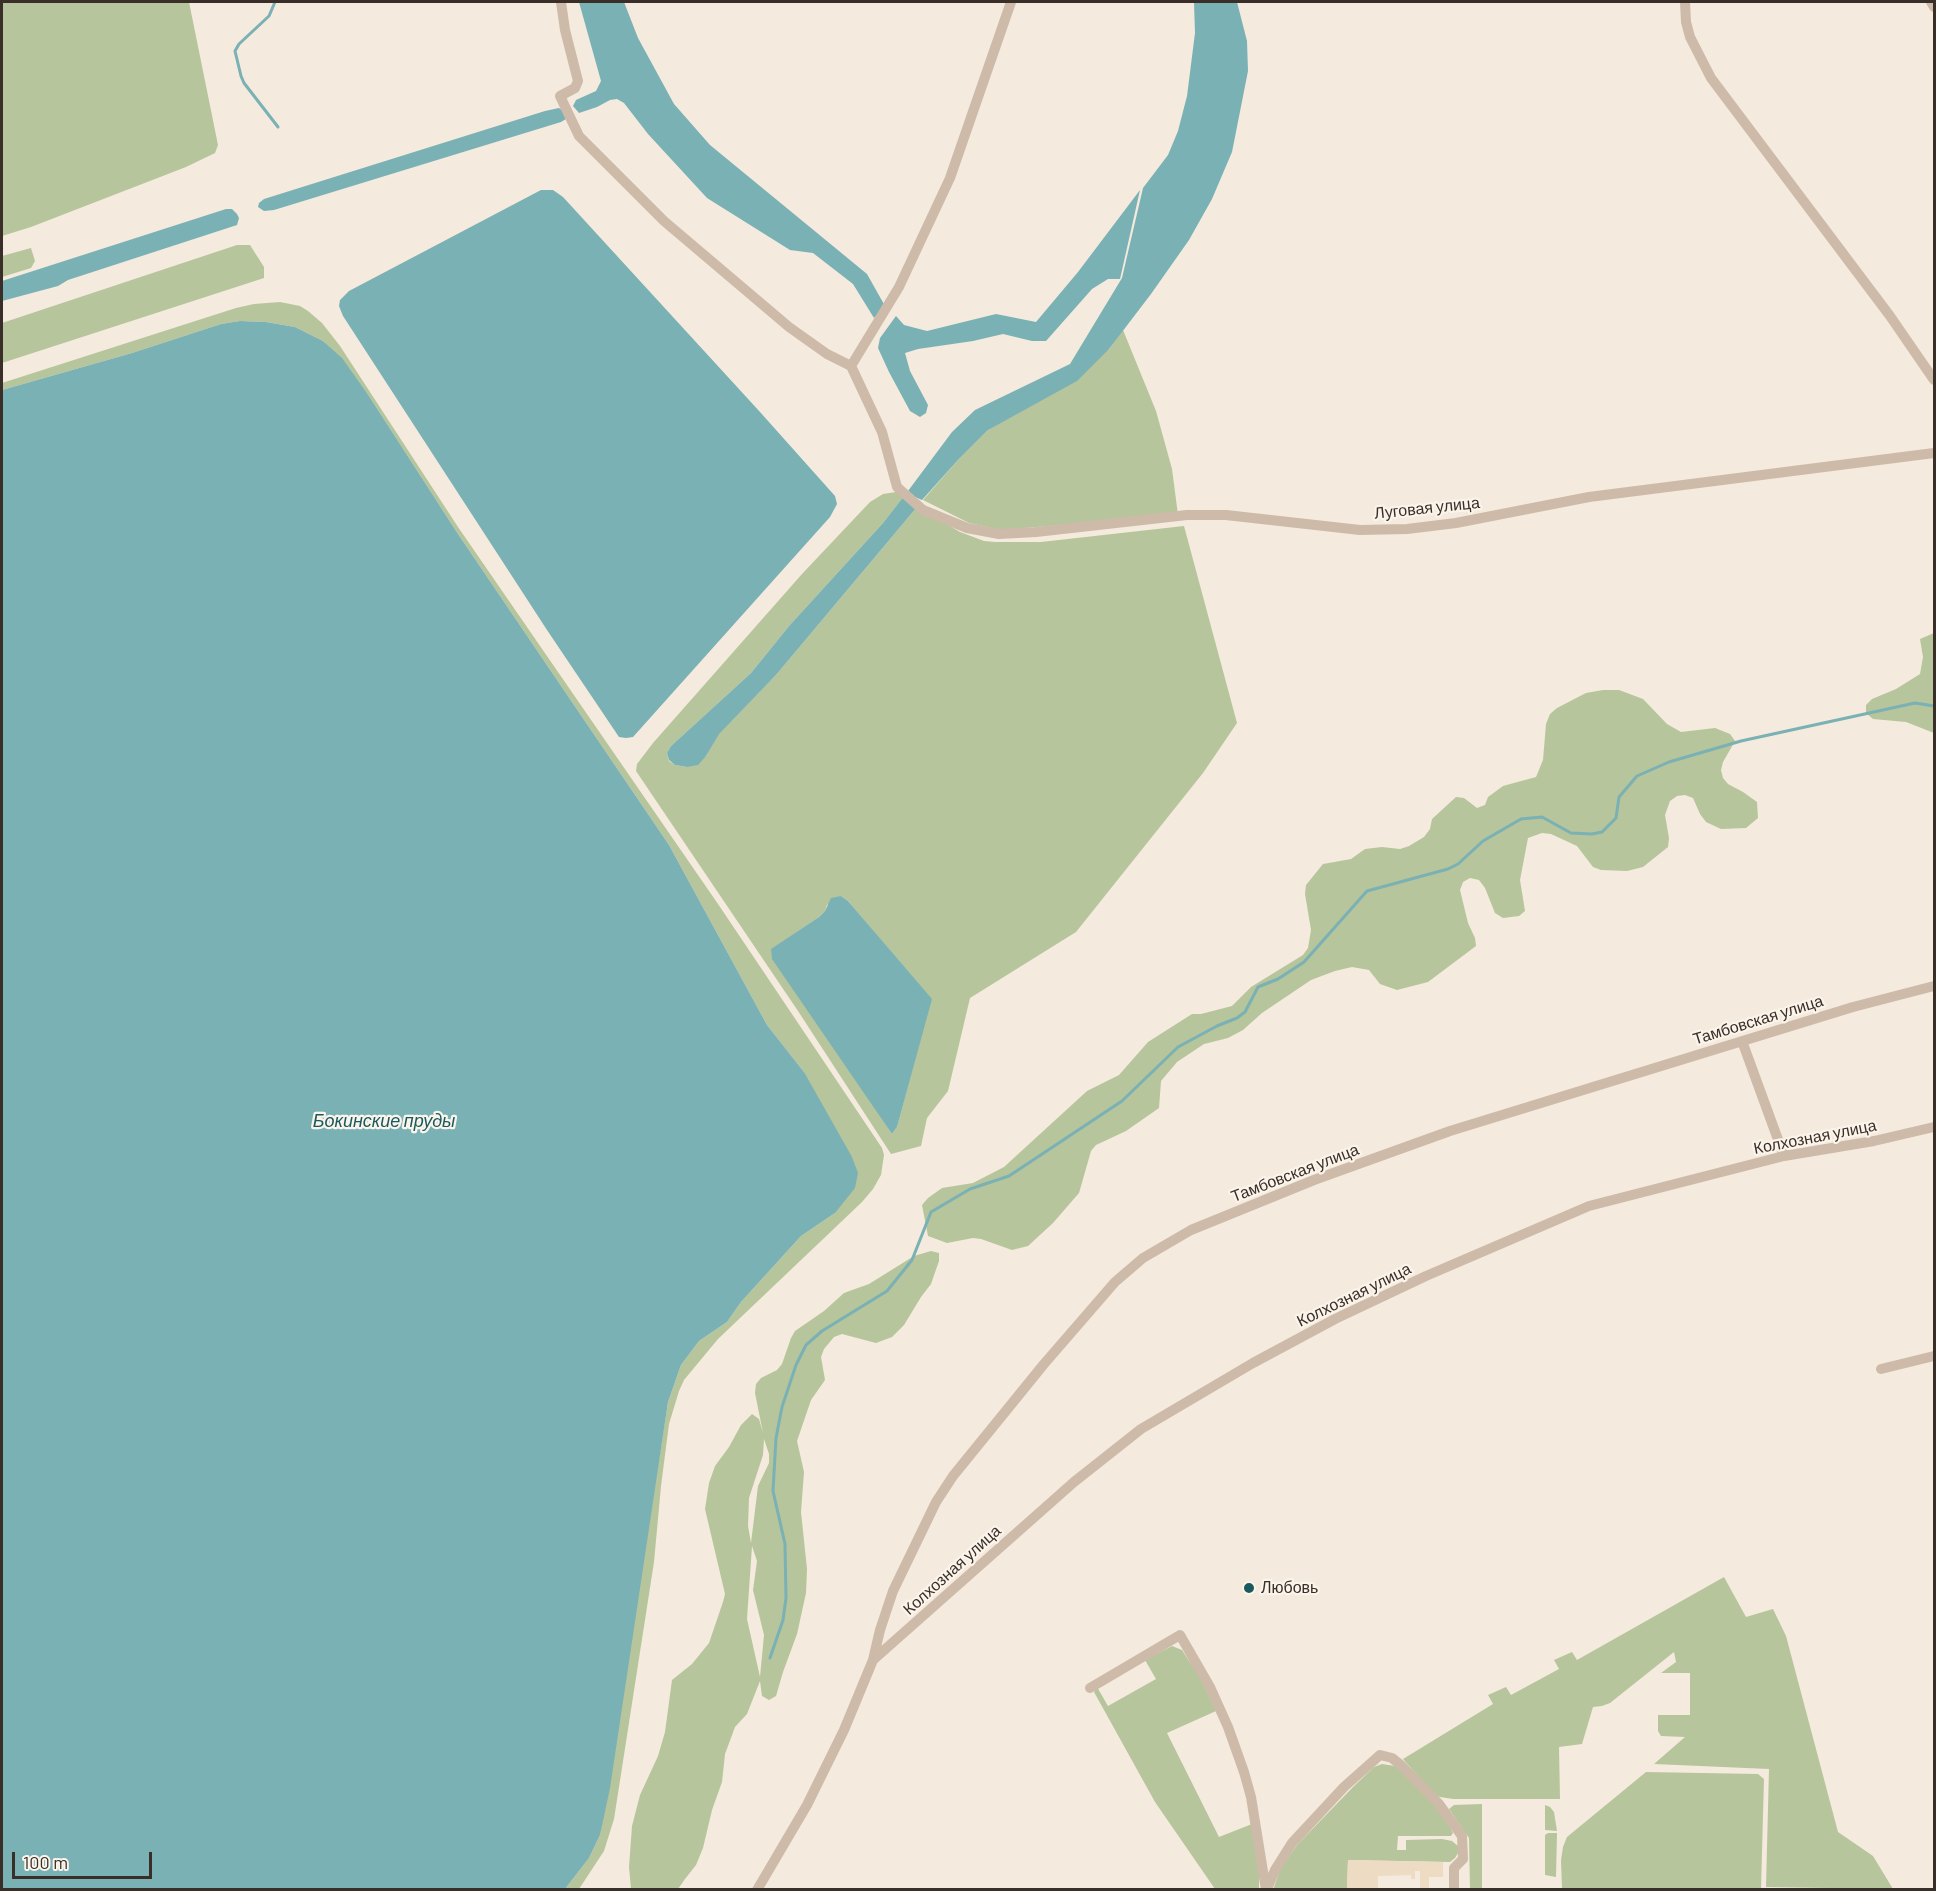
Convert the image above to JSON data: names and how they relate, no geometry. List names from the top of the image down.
{
  "streets": {
    "street": ["Луговая улица", "Тамбовская улица", "Колхозная улица"]
  },
  "crossings": [
    ["Тамбовская улица", "Колхозная улица"]
  ],
  "water": ["Бокинские пруды"],
  "places": ["Любовь"],
  "scale_bar": "100 m"
}
